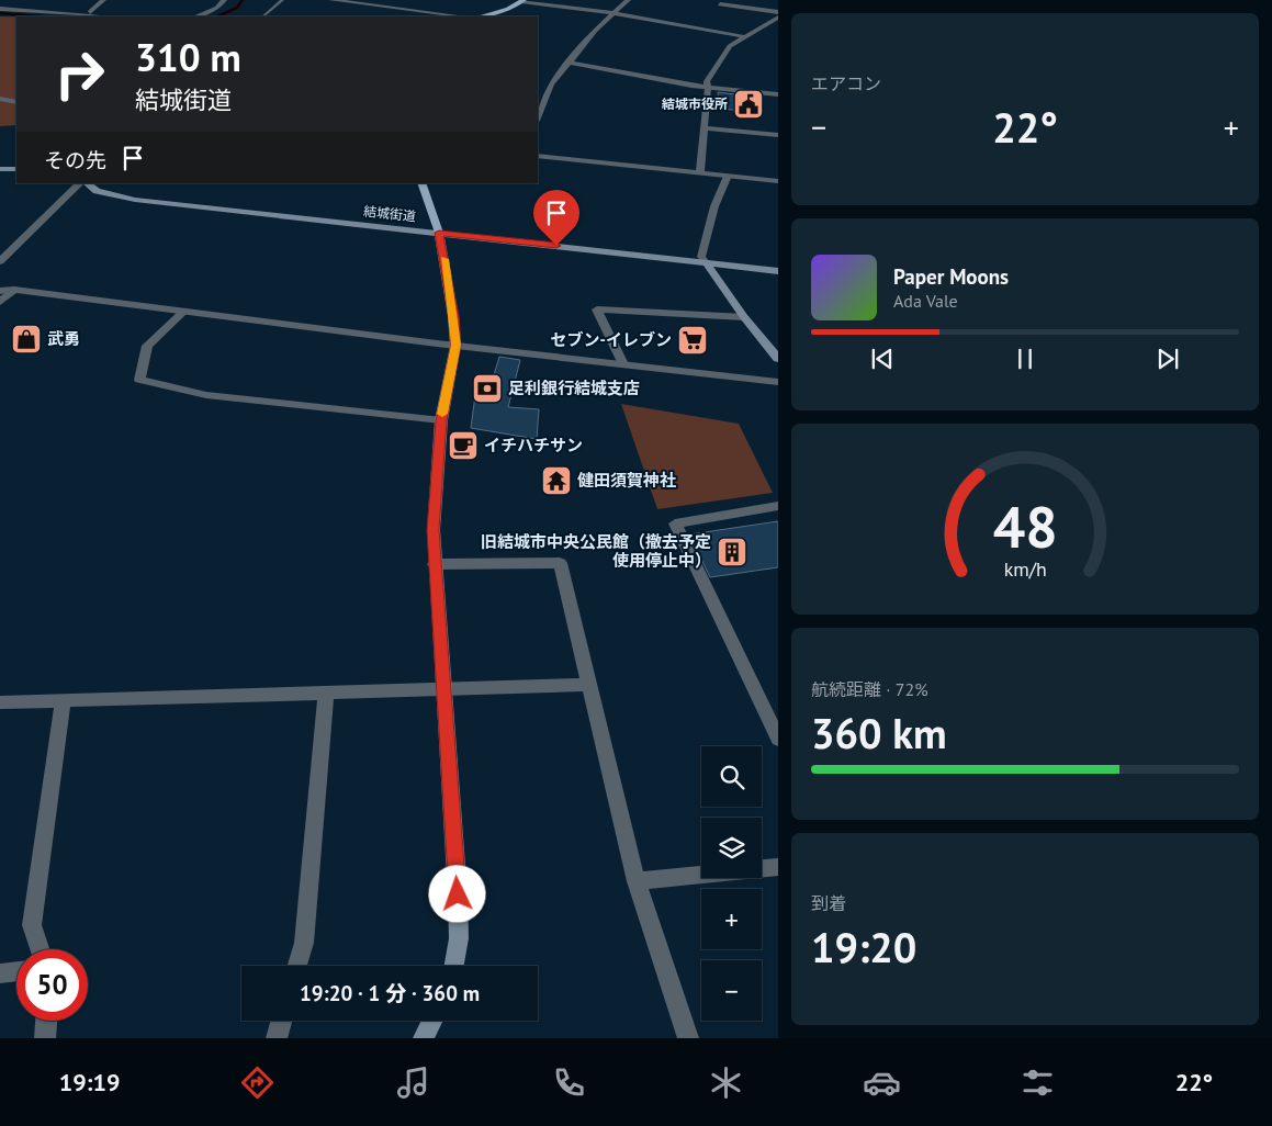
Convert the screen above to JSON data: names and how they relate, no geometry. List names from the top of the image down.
{
  "streets": {
    "main road": ["結城街道"]
  },
  "places": {
    "public building": ["結城市役所"],
    "shop": ["武勇"],
    "supermarket": ["セブン-イレブン"],
    "bank": ["足利銀行結城支店"],
    "cafe": ["イチハチサン"],
    "temple": ["健田須賀神社"],
    "building": ["旧結城市中央公民館（撤去予定 使用停止中）"]
  },
  "page": {
    "tile": [
      "エアコン",
      ["航続距離 · 72%", "360 km"],
      ["到着", "19:20"]
    ],
    "turn": ["310 m", "結城街道"],
    "heat": ["−", "22°", "+"],
    "then": "その先",
    "song": ["Paper Moons", "Ada Vale"],
    "map_buttons": ["+", "−"],
    "limit": "50",
    "trip": "19:20 · 1 分 · 360 m",
    "tabs": ["19:19", "22°"],
    "gauge": ["48", "km/h"]
  }
}
